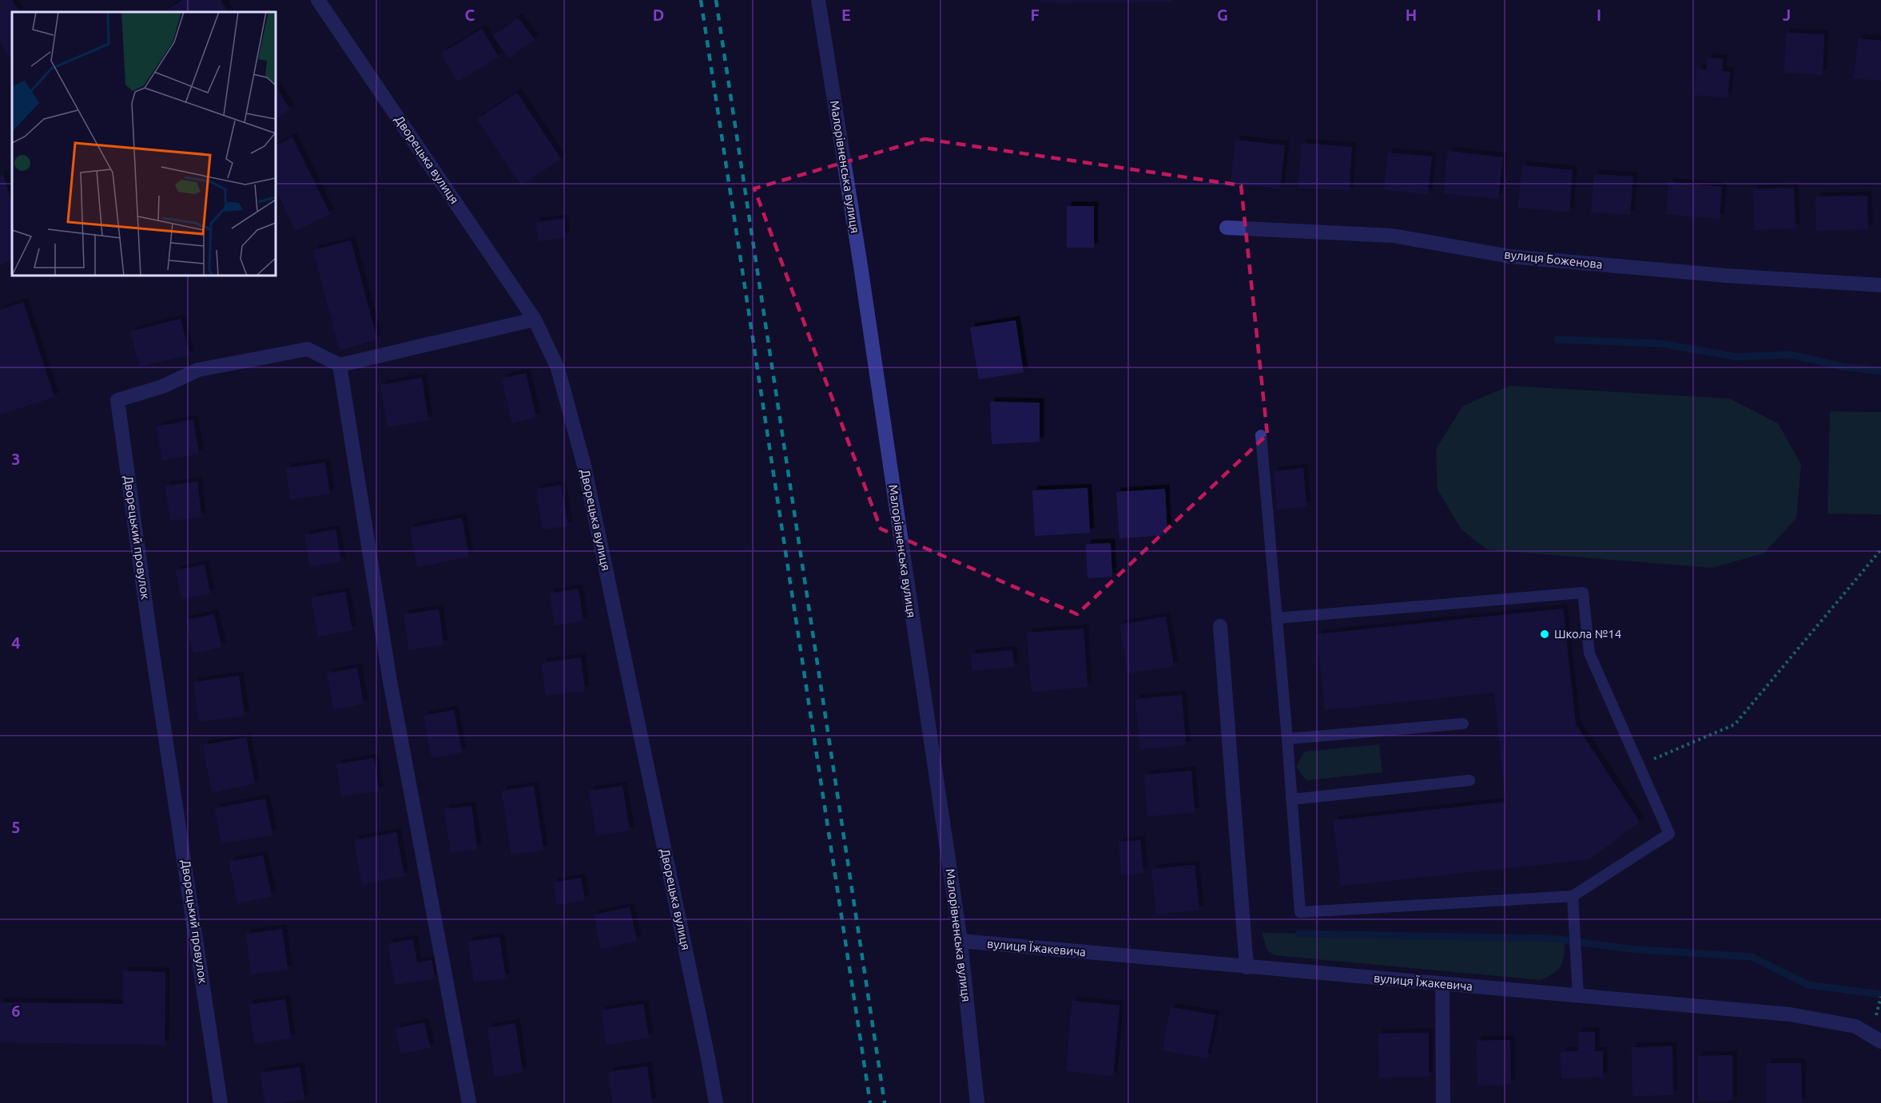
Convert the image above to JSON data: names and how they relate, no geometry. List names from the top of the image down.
{
  "streets": {
    "street": [
      "Дворецька вулиця",
      "Малорівненська вулиця",
      "вулиця Боженова",
      "Дворецький провулок",
      "вулиця Їжакевича"
    ]
  },
  "crossings": [
    ["Малорівненська вулиця", "вулиця Їжакевича"]
  ],
  "places": ["Школа №14"],
  "grid": {
    "columns": [
      "C",
      "D",
      "E",
      "F",
      "G",
      "H",
      "I",
      "J"
    ],
    "rows": [
      "3",
      "4",
      "5",
      "6"
    ]
  }
}
